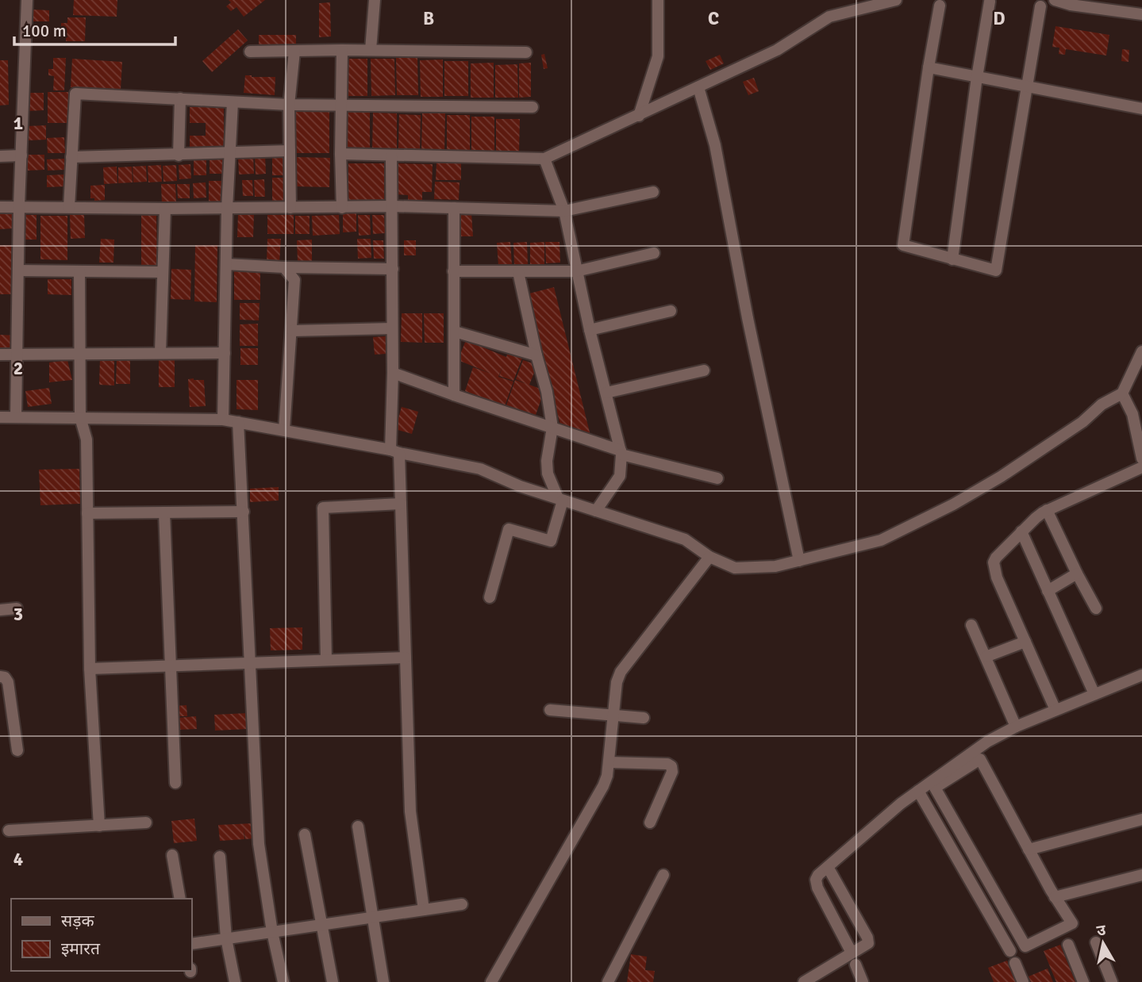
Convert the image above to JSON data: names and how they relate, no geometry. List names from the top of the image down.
{
  "legend": ["सड़क", "इमारत"],
  "scale_bar": "100 m",
  "north": "top",
  "grid": {
    "columns": ["B", "C", "D"],
    "rows": [
      "1",
      "2",
      "3",
      "4"
    ]
  }
}
